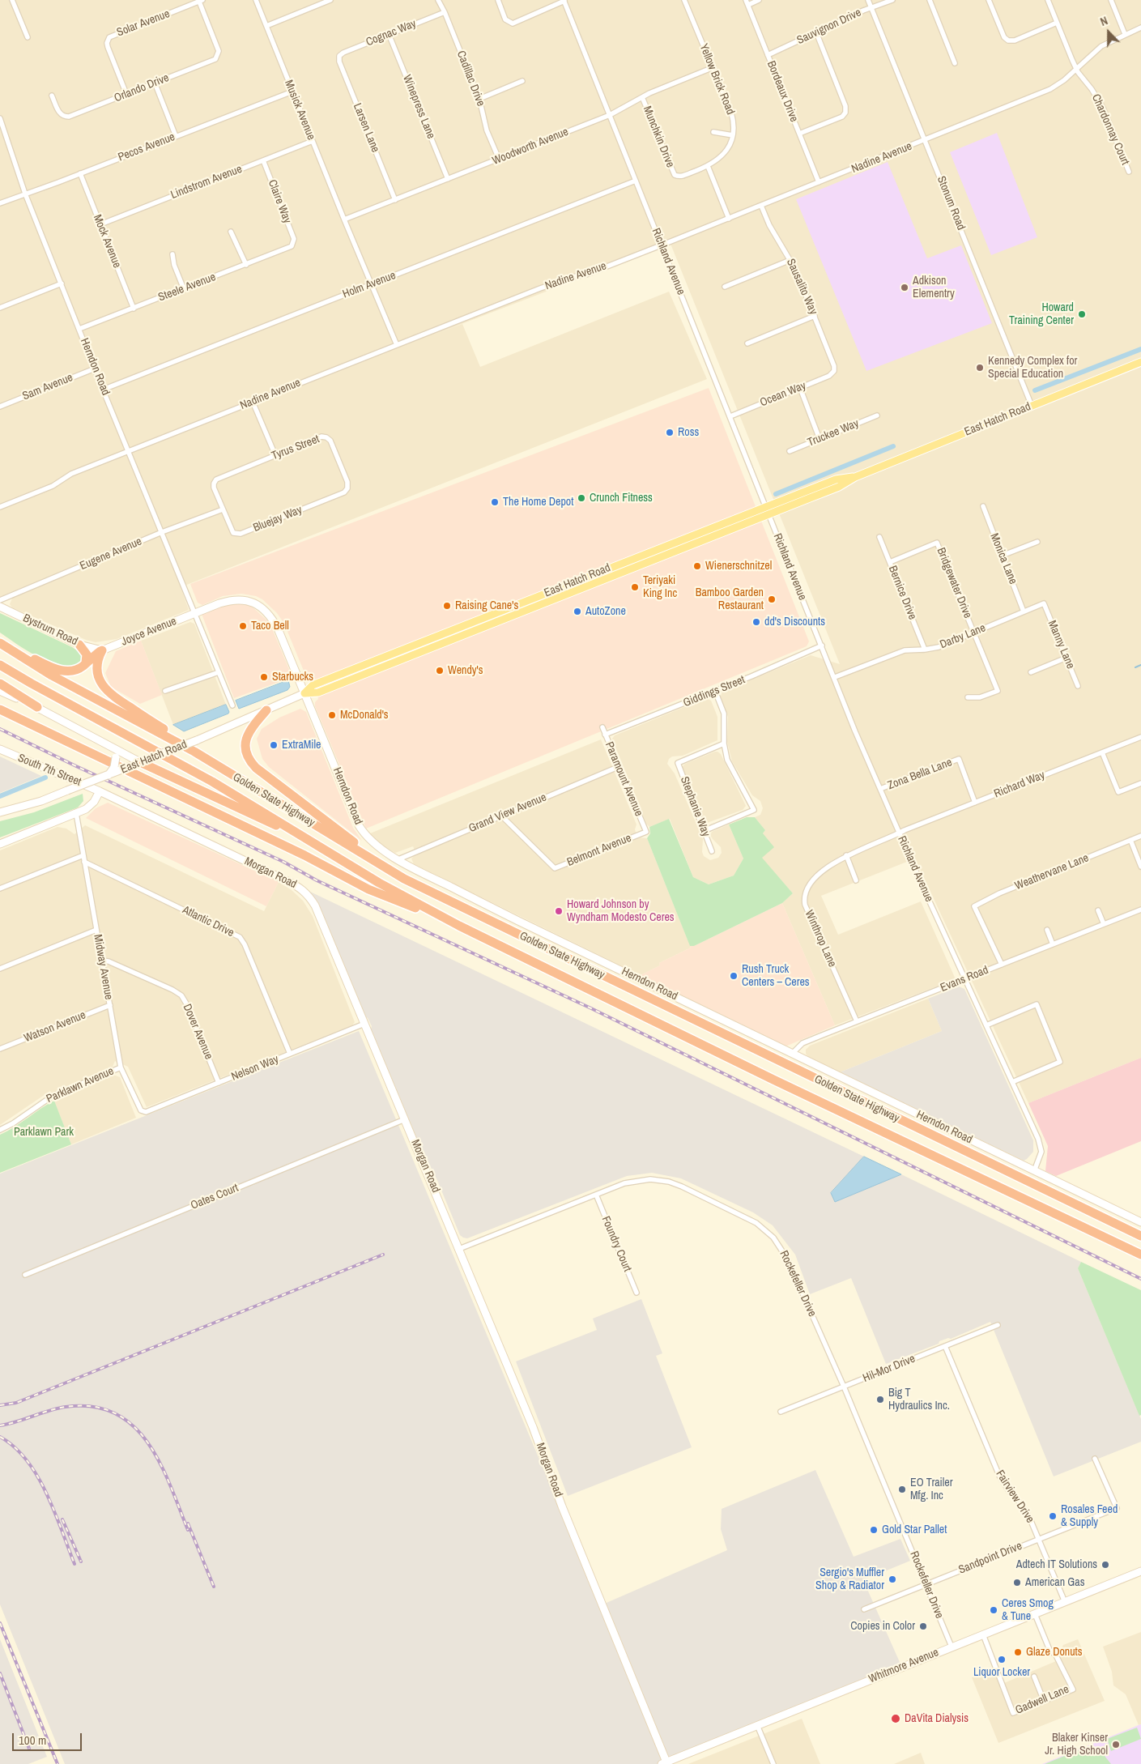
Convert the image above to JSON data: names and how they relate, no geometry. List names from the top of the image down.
{
  "streets": {
    "highway": ["Golden State Highway"],
    "main road": ["East Hatch Road"],
    "street": [
      "Solar Avenue",
      "Sauvignon Drive",
      "Cognac Way",
      "Cadillac Drive",
      "Yellow Brick Road",
      "Orlando Drive",
      "Bordeaux Drive",
      "Winepress Lane",
      "Musick Avenue",
      "Larsen Lane",
      "Chardonnay Court",
      "Munchkin Drive",
      "Woodworth Avenue",
      "Pecos Avenue",
      "Nadine Avenue",
      "Lindstrom Avenue",
      "Claire Way",
      "Stonum Road",
      "Mock Avenue",
      "Richland Avenue",
      "Holm Avenue",
      "Sausalito Way",
      "Steele Avenue",
      "Herndon Road",
      "Sam Avenue",
      "Ocean Way",
      "Truckee Way",
      "Tyrus Street",
      "Bluejay Way",
      "Eugene Avenue",
      "Monica Lane",
      "Bridgewater Drive",
      "Bernice Drive",
      "Bystrum Road",
      "Joyce Avenue",
      "Darby Lane",
      "Manny Lane",
      "Giddings Street",
      "South 7th Street",
      "Zona Bella Lane",
      "Paramount Avenue",
      "Richard Way",
      "Stephanie Way",
      "Grand View Avenue",
      "Belmont Avenue",
      "Weathervane Lane",
      "Morgan Road",
      "Atlantic Drive",
      "Winthrop Lane",
      "Midway Avenue",
      "Evans Road",
      "Watson Avenue",
      "Dover Avenue",
      "Nelson Way",
      "Parklawn Avenue",
      "Oates Court",
      "Foundry Court",
      "Rockefeller Drive",
      "Hil-Mor Drive",
      "Fairview Drive",
      "Sandpoint Drive",
      "Whitmore Avenue",
      "Gadwell Lane"
    ]
  },
  "crossings": [
    ["Solar Avenue", "Orlando Drive"],
    ["Sauvignon Drive", "Bordeaux Drive"],
    ["Sauvignon Drive", "Stonum Road"],
    ["Cognac Way", "Cadillac Drive"],
    ["Cognac Way", "Winepress Lane"],
    ["Cognac Way", "Larsen Lane"],
    ["Cadillac Drive", "Woodworth Avenue"],
    ["Yellow Brick Road", "Munchkin Drive"],
    ["Yellow Brick Road", "Woodworth Avenue"],
    ["Bordeaux Drive", "Nadine Avenue"],
    ["Winepress Lane", "Woodworth Avenue"],
    ["Musick Avenue", "Woodworth Avenue"],
    ["Musick Avenue", "Pecos Avenue"],
    ["Musick Avenue", "Nadine Avenue"],
    ["Musick Avenue", "Lindstrom Avenue"],
    ["Musick Avenue", "Holm Avenue"],
    ["Larsen Lane", "Woodworth Avenue"],
    ["Chardonnay Court", "Nadine Avenue"],
    ["Munchkin Drive", "Woodworth Avenue"],
    ["Woodworth Avenue", "Richland Avenue"],
    ["Pecos Avenue", "Mock Avenue"],
    ["Pecos Avenue", "Herndon Road"],
    ["Nadine Avenue", "Stonum Road"],
    ["Nadine Avenue", "Richland Avenue"],
    ["Nadine Avenue", "Sausalito Way"],
    ["Nadine Avenue", "Herndon Road"],
    ["Lindstrom Avenue", "Claire Way"],
    ["Lindstrom Avenue", "Mock Avenue"],
    ["Claire Way", "Steele Avenue"],
    ["Stonum Road", "East Hatch Road"],
    ["Mock Avenue", "Steele Avenue"],
    ["Richland Avenue", "Holm Avenue"],
    ["Richland Avenue", "Herndon Road"],
    ["Richland Avenue", "Ocean Way"],
    ["Richland Avenue", "East Hatch Road"],
    ["Richland Avenue", "Darby Lane"],
    ["Richland Avenue", "Giddings Street"],
    ["Richland Avenue", "Zona Bella Lane"],
    ["Richland Avenue", "Richard Way"],
    ["Richland Avenue", "Winthrop Lane"],
    ["Richland Avenue", "Evans Road"],
    ["Holm Avenue", "Herndon Road"],
    ["Sausalito Way", "Ocean Way"],
    ["Steele Avenue", "Herndon Road"],
    ["Herndon Road", "Sam Avenue"],
    ["Herndon Road", "East Hatch Road"],
    ["Herndon Road", "Eugene Avenue"],
    ["Herndon Road", "Joyce Avenue"],
    ["Herndon Road", "Grand View Avenue"],
    ["Herndon Road", "Evans Road"],
    ["Tyrus Street", "Bluejay Way"],
    ["Tyrus Street", "Eugene Avenue"],
    ["Bluejay Way", "Eugene Avenue"],
    ["Monica Lane", "Darby Lane"],
    ["Bridgewater Drive", "Bernice Drive"],
    ["Bridgewater Drive", "Darby Lane"],
    ["Bernice Drive", "Darby Lane"],
    ["Bystrum Road", "Joyce Avenue"],
    ["Darby Lane", "Manny Lane"],
    ["Giddings Street", "Paramount Avenue"],
    ["South 7th Street", "Morgan Road"],
    ["Zona Bella Lane", "Richard Way"],
    ["Paramount Avenue", "Grand View Avenue"],
    ["Paramount Avenue", "Belmont Avenue"],
    ["Richard Way", "Winthrop Lane"],
    ["Grand View Avenue", "Belmont Avenue"],
    ["Weathervane Lane", "Evans Road"],
    ["Morgan Road", "Nelson Way"],
    ["Morgan Road", "Oates Court"],
    ["Morgan Road", "Rockefeller Drive"],
    ["Morgan Road", "Whitmore Avenue"],
    ["Atlantic Drive", "Midway Avenue"],
    ["Atlantic Drive", "Nelson Way"],
    ["Winthrop Lane", "Evans Road"],
    ["Midway Avenue", "Watson Avenue"],
    ["Midway Avenue", "Dover Avenue"],
    ["Midway Avenue", "Nelson Way"],
    ["Midway Avenue", "Parklawn Avenue"],
    ["Dover Avenue", "Nelson Way"],
    ["Foundry Court", "Rockefeller Drive"],
    ["Rockefeller Drive", "Hil-Mor Drive"],
    ["Rockefeller Drive", "Sandpoint Drive"],
    ["Rockefeller Drive", "Whitmore Avenue"],
    ["Hil-Mor Drive", "Fairview Drive"],
    ["Fairview Drive", "Sandpoint Drive"],
    ["Fairview Drive", "Whitmore Avenue"],
    ["Whitmore Avenue", "Gadwell Lane"]
  ],
  "parks": ["Parklawn Park"],
  "places": [
    "Adkison Elementry",
    "Howard Training Center",
    "Kennedy Complex for Special Education",
    "Ross",
    "Crunch Fitness",
    "The Home Depot",
    "Wienerschnitzel",
    "Teriyaki King Inc",
    "Bamboo Garden Restaurant",
    "Raising Cane's",
    "AutoZone",
    "dd's Discounts",
    "Taco Bell",
    "Wendy's",
    "Starbucks",
    "McDonald's",
    "ExtraMile",
    "Howard Johnson by Wyndham Modesto Ceres",
    "Rush Truck Centers – Ceres",
    "Big T Hydraulics Inc.",
    "EO Trailer Mfg. Inc",
    "Rosales Feed & Supply",
    "Gold Star Pallet",
    "Adtech IT Solutions",
    "Sergio's Muffler Shop & Radiator",
    "American Gas",
    "Ceres Smog & Tune",
    "Copies in Color",
    "Glaze Donuts",
    "Liquor Locker",
    "DaVita Dialysis",
    "Blaker Kinser Jr. High School"
  ],
  "scale_bar": "100 m",
  "north": "top"
}
